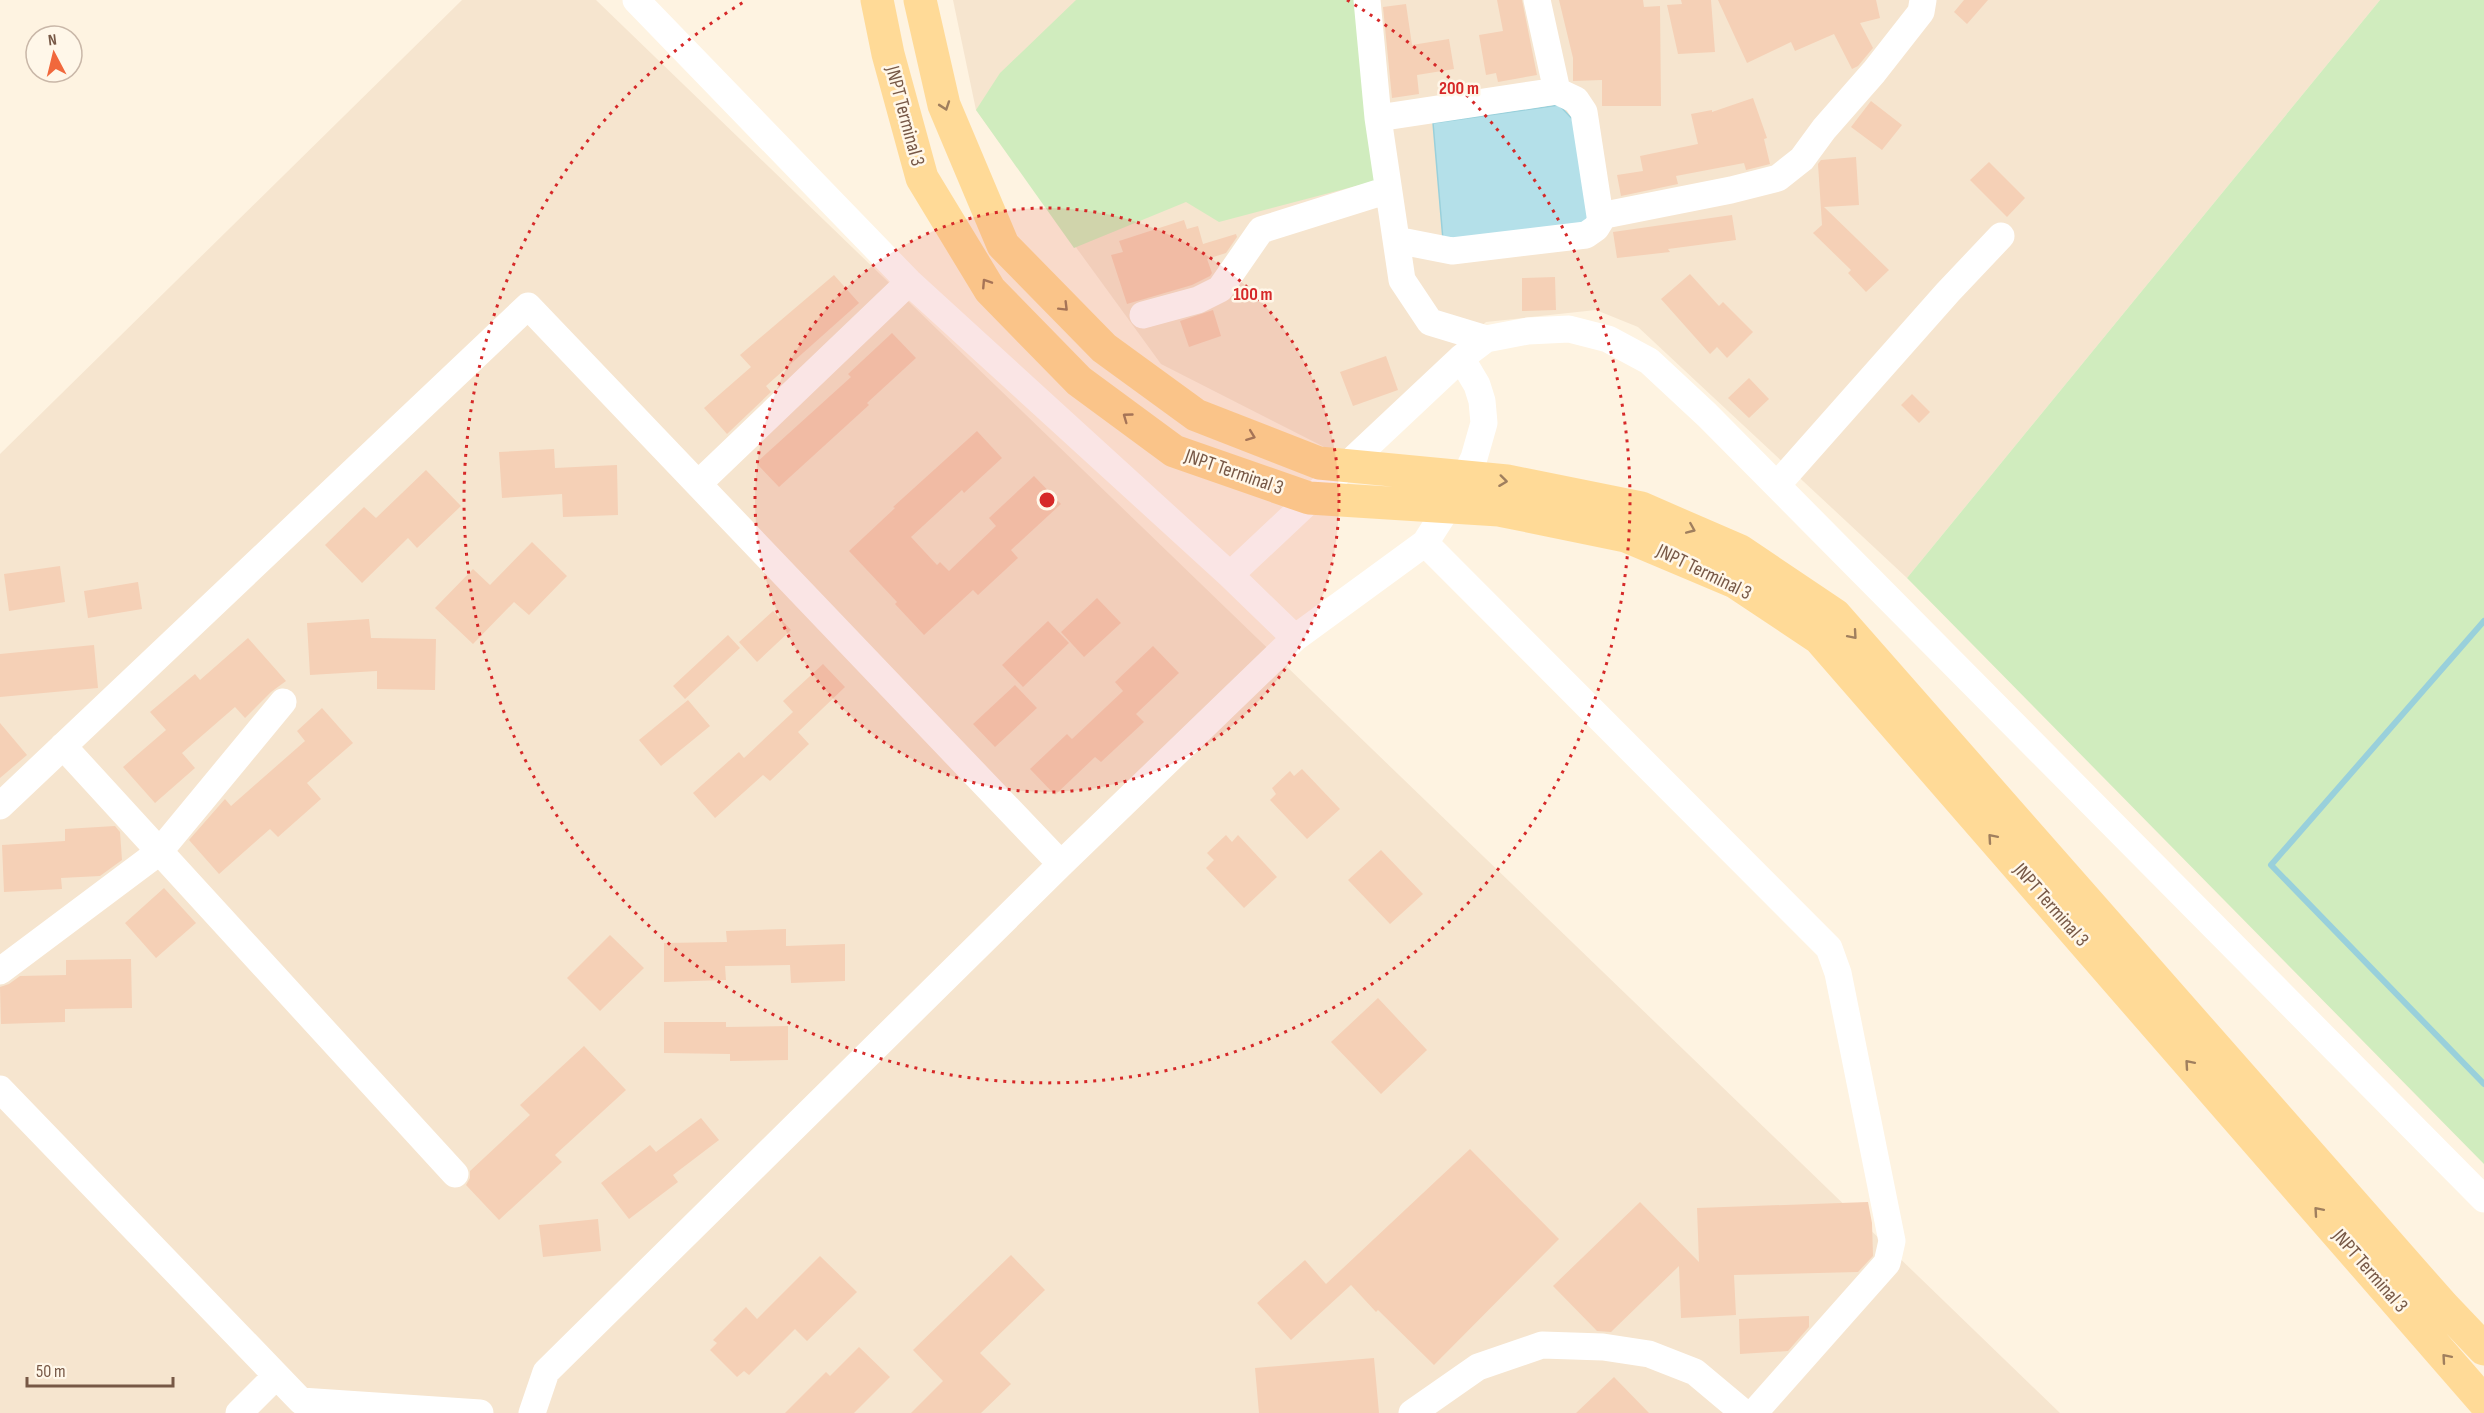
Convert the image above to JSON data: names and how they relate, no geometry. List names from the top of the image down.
{
  "streets": {
    "main road": ["JNPT Terminal 3"]
  },
  "scale_bar": "50 m",
  "north": "top",
  "rings": ["200 m", "100 m"]
}
